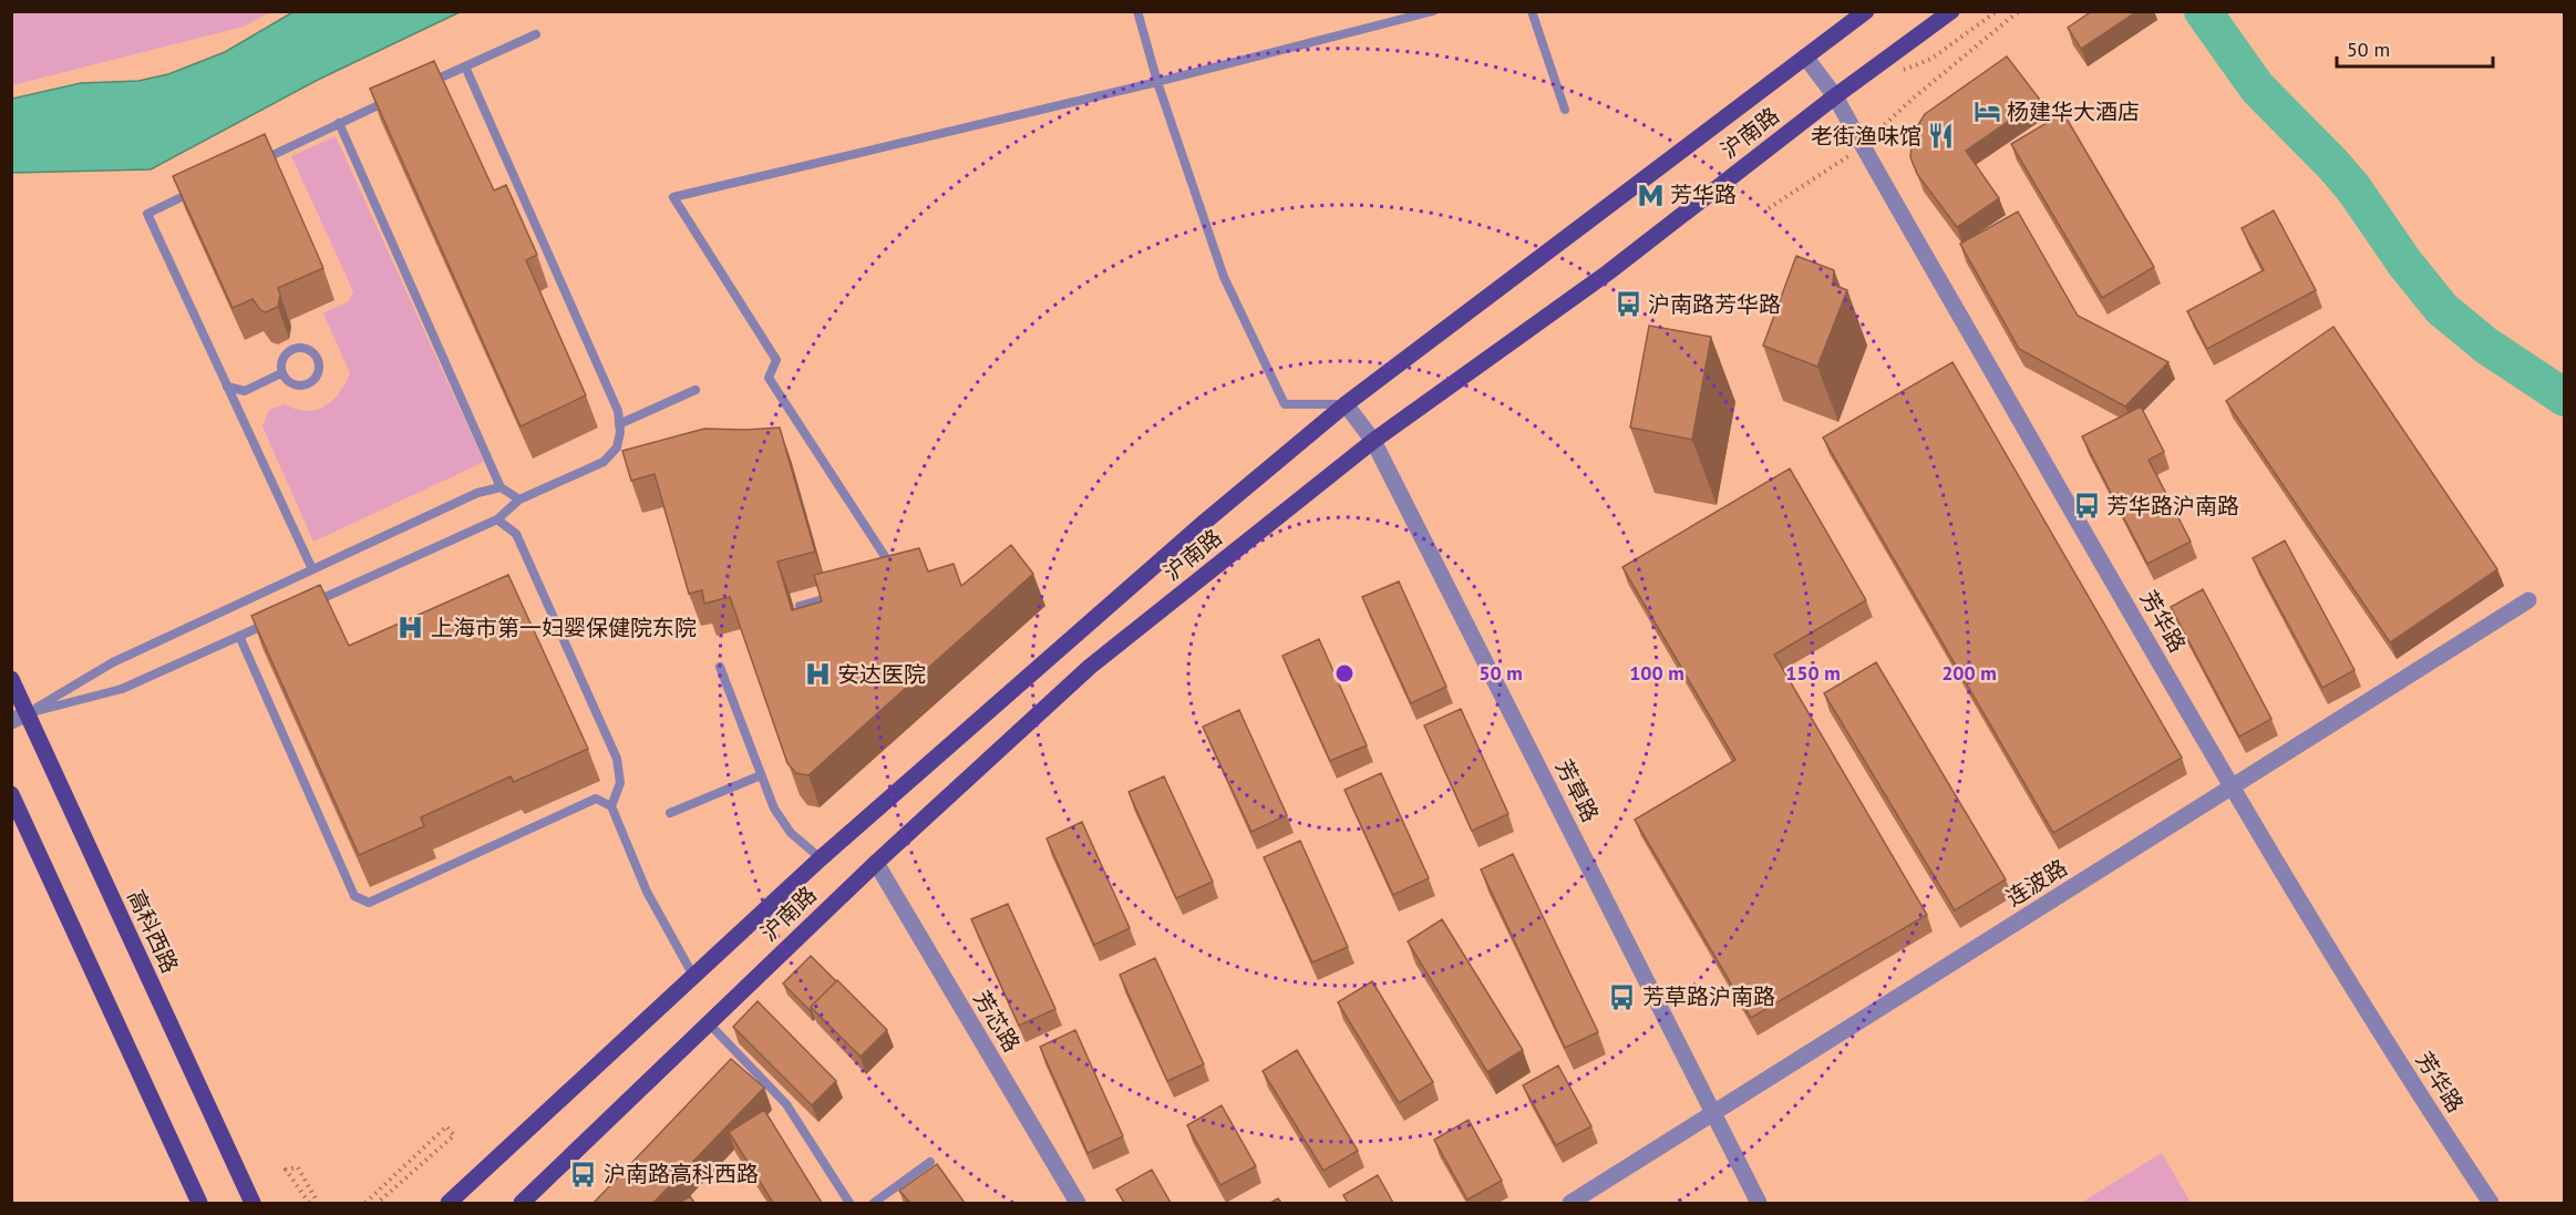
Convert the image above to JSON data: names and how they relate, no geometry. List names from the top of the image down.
{
  "streets": {
    "main road": ["沪南路", "高科西路"],
    "street": [
      "芳华路",
      "芳草路",
      "连波路",
      "芳芯路"
    ]
  },
  "crossings": [
    ["沪南路", "芳华路"],
    ["沪南路", "芳草路"],
    ["沪南路", "芳芯路"],
    ["芳华路", "连波路"],
    ["芳草路", "连波路"]
  ],
  "places": {
    "hotel": ["杨建华大酒店"],
    "restaurant": ["老街渔味馆"],
    "metro station": ["芳华路"],
    "bus stop": [
      "沪南路芳华路",
      "芳华路沪南路",
      "芳草路沪南路",
      "沪南路高科西路"
    ],
    "hospital": ["上海市第一妇婴保健院东院", "安达医院"]
  },
  "scale_bar": "50 m",
  "rings": [
    "50 m",
    "100 m",
    "150 m",
    "200 m"
  ]
}
